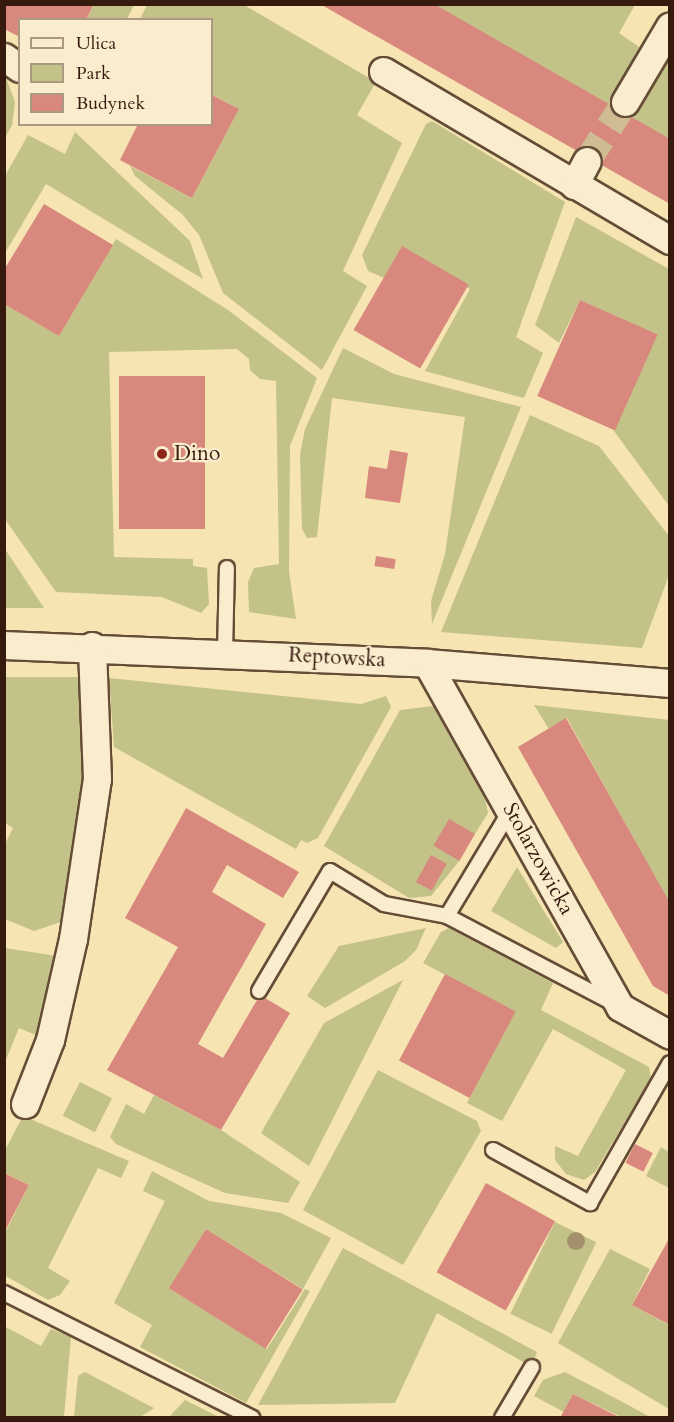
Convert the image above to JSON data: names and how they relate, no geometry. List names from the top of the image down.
{
  "streets": {
    "street": ["Reptowska", "Stolarzowicka"]
  },
  "crossings": [
    ["Reptowska", "Stolarzowicka"]
  ],
  "places": ["Dino"],
  "legend": ["Ulica", "Park", "Budynek"]
}
